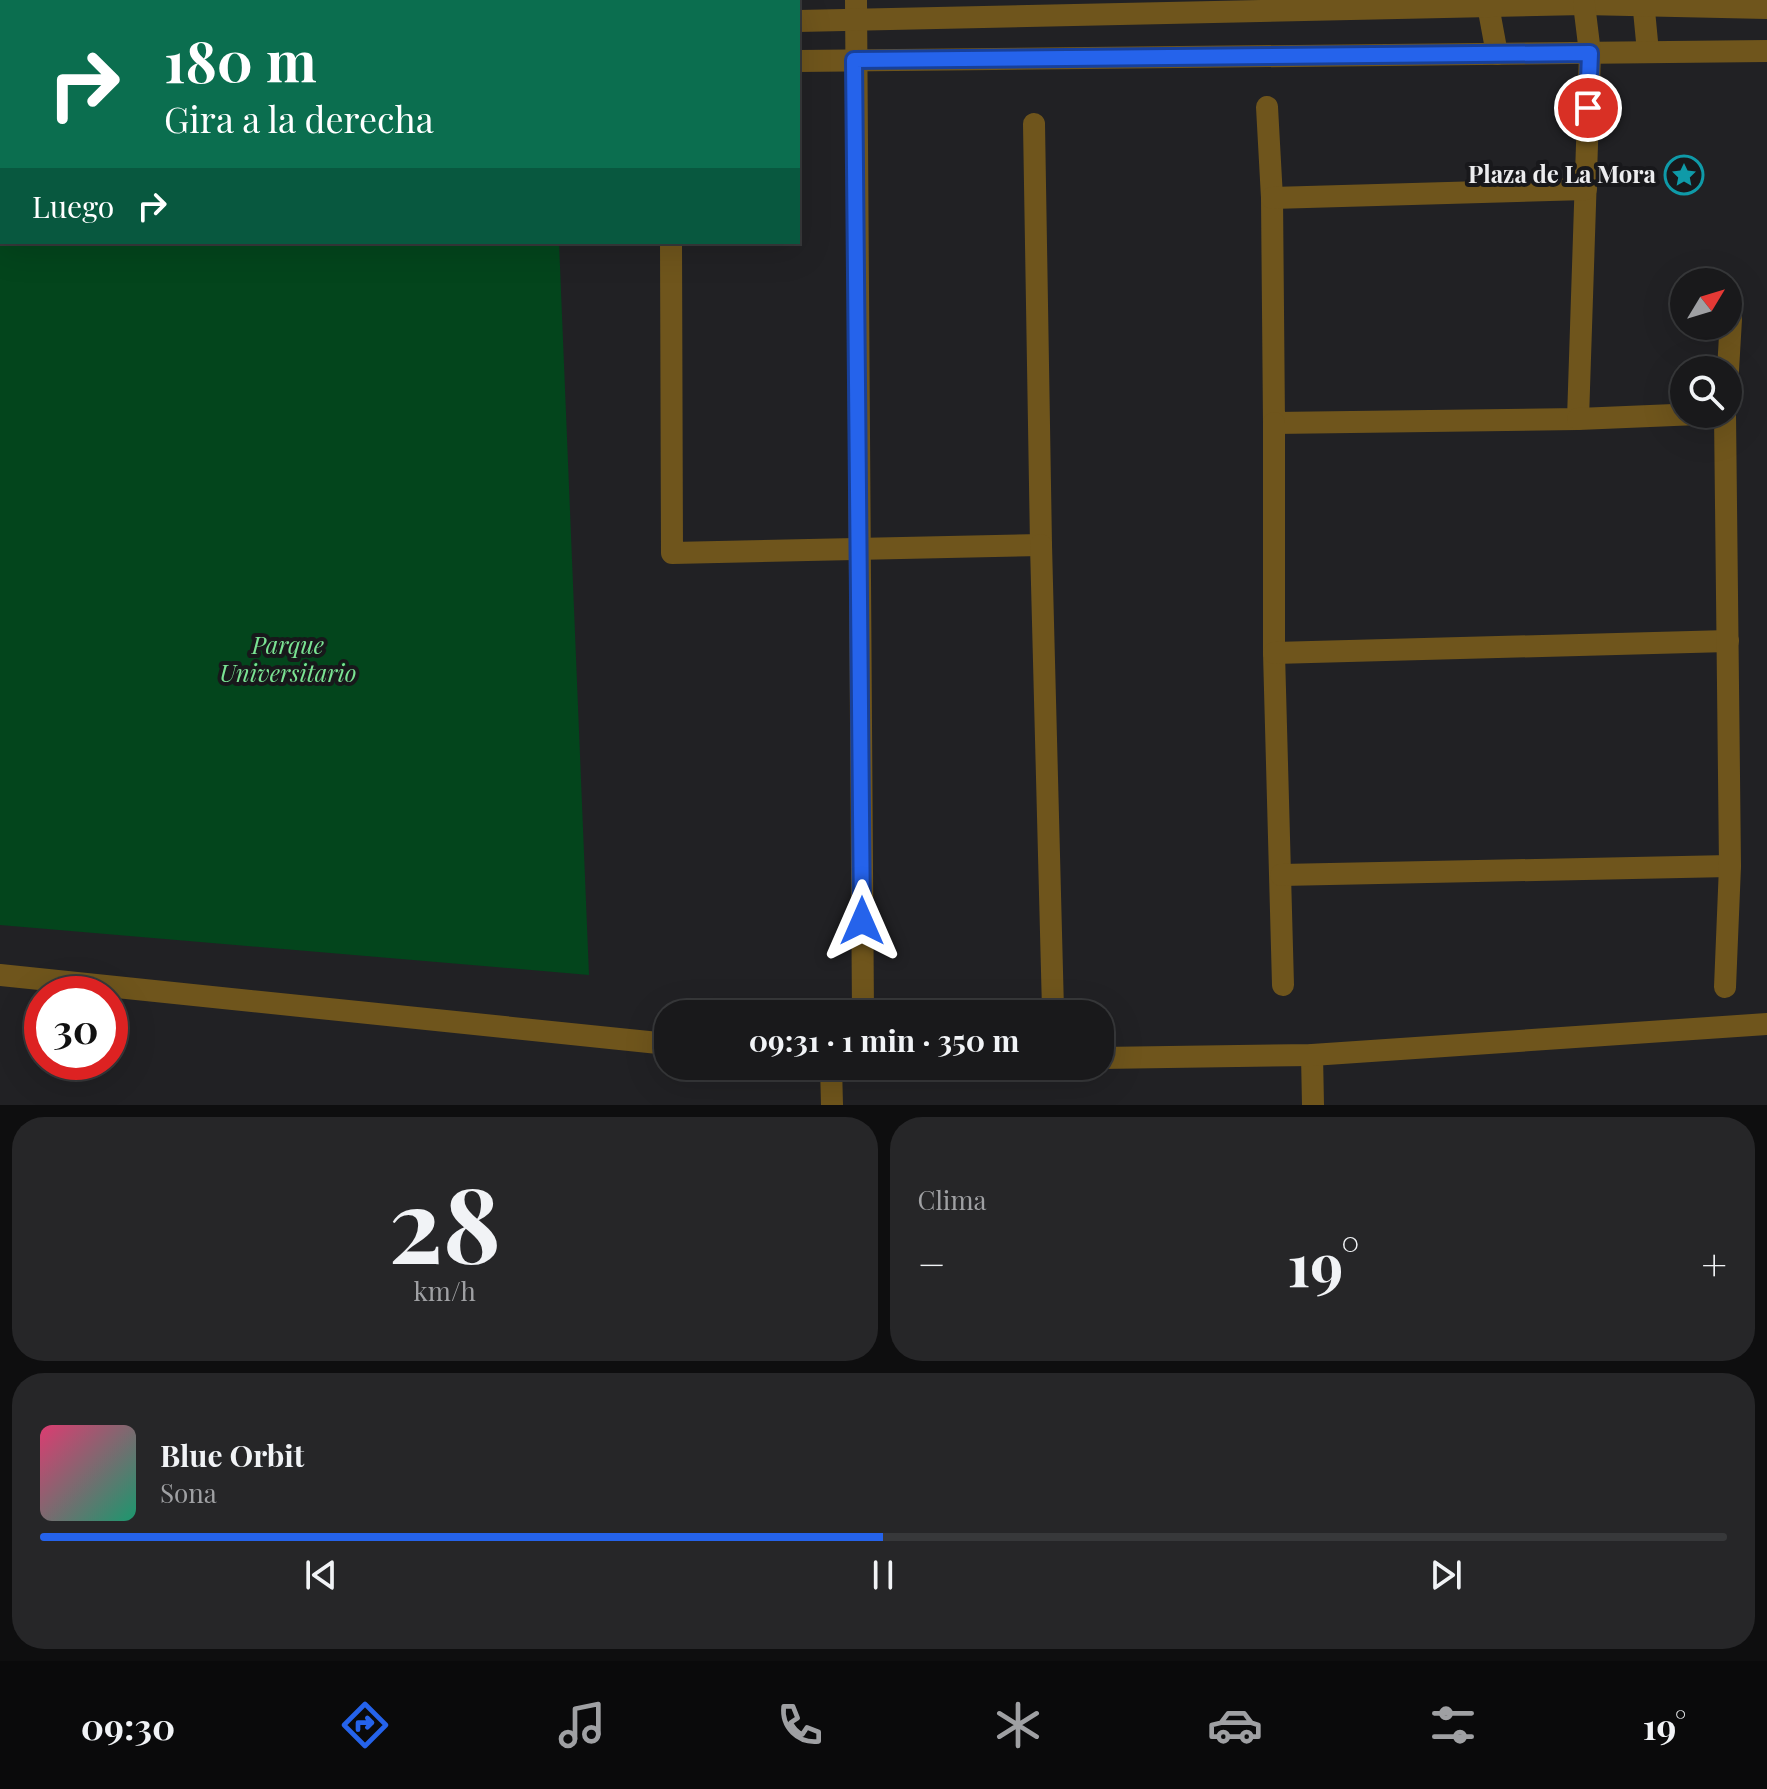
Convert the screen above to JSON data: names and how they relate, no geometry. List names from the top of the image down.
{
  "parks": ["Parque Universitario"],
  "places": {
    "place": ["Plaza de La Mora"]
  },
  "north": "top right",
  "page": {
    "turn": ["180 m", "Gira a la derecha"],
    "then": "Luego",
    "limit": "30",
    "trip": "09:31 · 1 min · 350 m",
    "tile": [
      ["28", "km/h"],
      "Clima"
    ],
    "heat": ["−", "19°", "+"],
    "song": ["Blue Orbit", "Sona"],
    "tabs": ["09:30", "19°"]
  }
}
